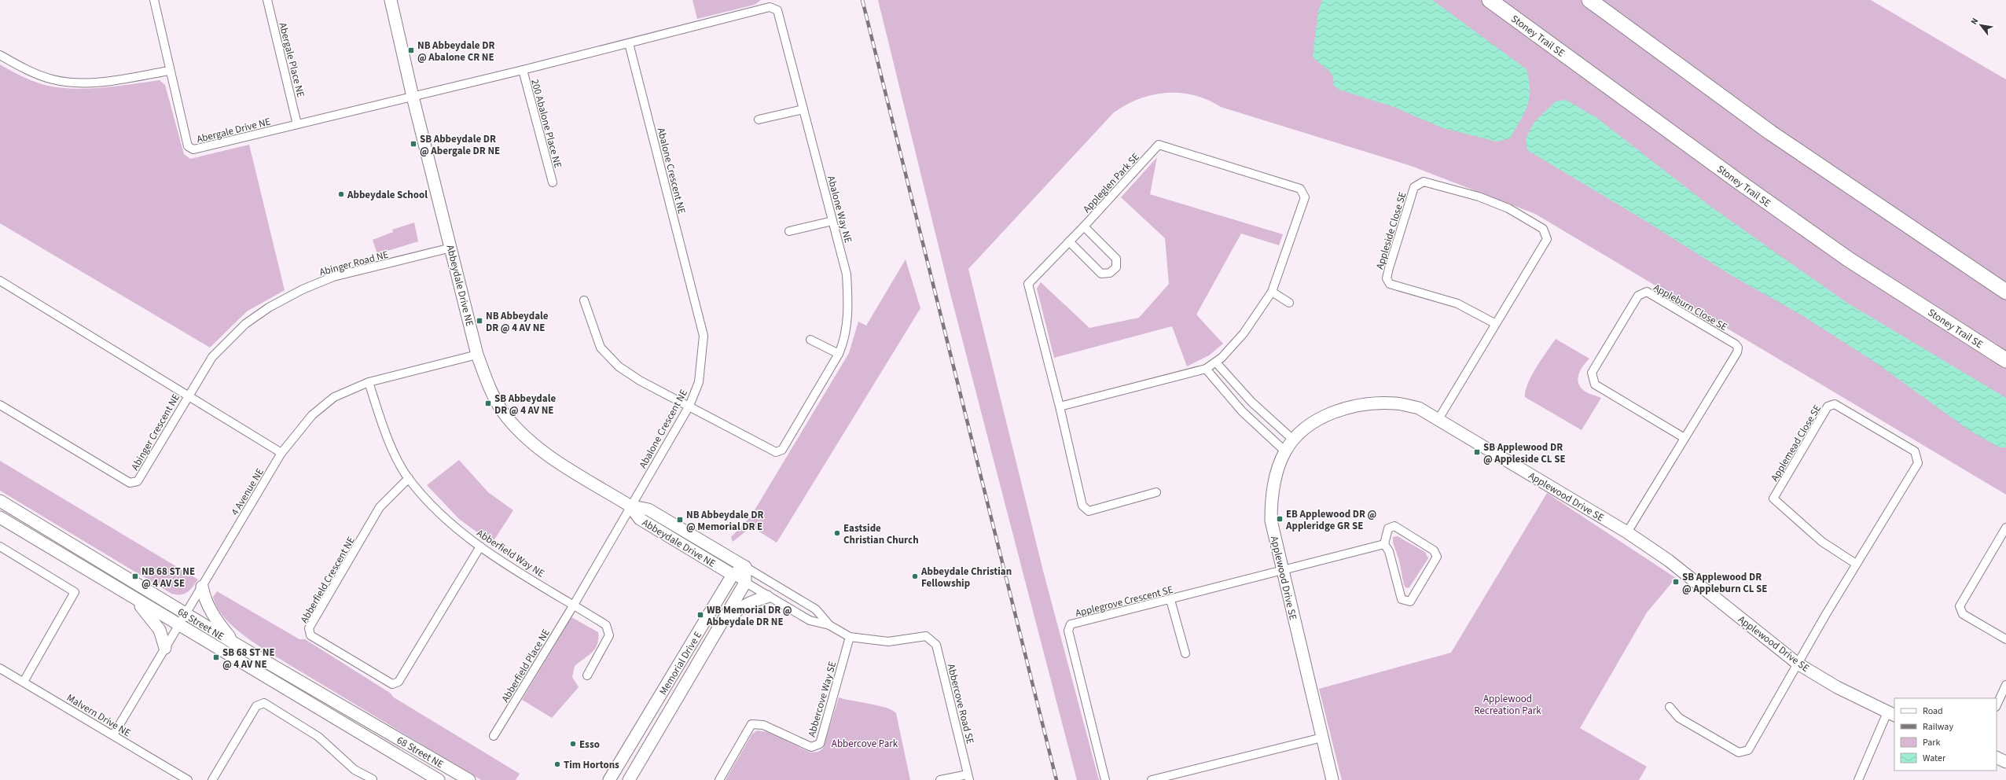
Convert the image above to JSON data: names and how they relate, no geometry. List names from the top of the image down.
{
  "streets": {
    "highway": ["Stoney Trail SE"],
    "street": [
      "Abergale Place NE",
      "200 Abalone Place NE",
      "Abergale Drive NE",
      "Abalone Crescent NE",
      "Appleglen Park SE",
      "Abalone Way NE",
      "Appleside Close SE",
      "Abinger Road NE",
      "Abbeydale Drive NE",
      "Appleburn Close SE",
      "Abinger Crescent NE",
      "Applemead Close SE",
      "4 Avenue NE",
      "Applewood Drive SE",
      "Abberfield Way NE",
      "Abberfield Crescent NE",
      "Applegrove Crescent SE",
      "68 Street NE",
      "Memorial Drive E",
      "Abberfield Place NE",
      "Abbercove Way SE",
      "Abbercove Road SE",
      "Malvern Drive NE"
    ]
  },
  "crossings": [
    ["Abergale Place NE", "Abergale Drive NE"],
    ["Abergale Drive NE", "Abbeydale Drive NE"],
    ["Abalone Crescent NE", "Abalone Way NE"],
    ["Abalone Crescent NE", "Abbeydale Drive NE"],
    ["Appleside Close SE", "Applewood Drive SE"],
    ["Abinger Road NE", "Abbeydale Drive NE"],
    ["Abinger Road NE", "Abinger Crescent NE"],
    ["Abbeydale Drive NE", "4 Avenue NE"],
    ["Abbeydale Drive NE", "Memorial Drive E"],
    ["Appleburn Close SE", "Applewood Drive SE"],
    ["Applemead Close SE", "Applewood Drive SE"],
    ["4 Avenue NE", "Abberfield Way NE"],
    ["4 Avenue NE", "68 Street NE"],
    ["4 Avenue NE", "Malvern Drive NE"],
    ["Applewood Drive SE", "Applegrove Crescent SE"],
    ["Abberfield Way NE", "Abberfield Crescent NE"],
    ["Abberfield Way NE", "Abberfield Place NE"],
    ["Abbercove Way SE", "Abbercove Road SE"]
  ],
  "parks": ["Applewood Recreation Park", "Abbercove Park"],
  "places": {
    "transit": [
      "NB Abbeydale DR @ Abalone CR NE",
      "SB Abbeydale DR @ Abergale DR NE",
      "NB Abbeydale DR @ 4 AV NE",
      "SB Abbeydale DR @ 4 AV NE",
      "SB Applewood DR @ Appleside CL SE",
      "EB Applewood DR @ Appleridge GR SE",
      "NB Abbeydale DR @ Memorial DR E",
      "NB 68 ST NE @ 4 AV SE",
      "SB Applewood DR @ Appleburn CL SE",
      "WB Memorial DR @ Abbeydale DR NE",
      "SB 68 ST NE @ 4 AV NE"
    ],
    "other": [
      "Abbeydale School",
      "Eastside Christian Church",
      "Abbeydale Christian Fellowship",
      "Esso",
      "Tim Hortons"
    ]
  },
  "legend": [
    "Road",
    "Railway",
    "Park",
    "Water"
  ],
  "north": "top left"
}
